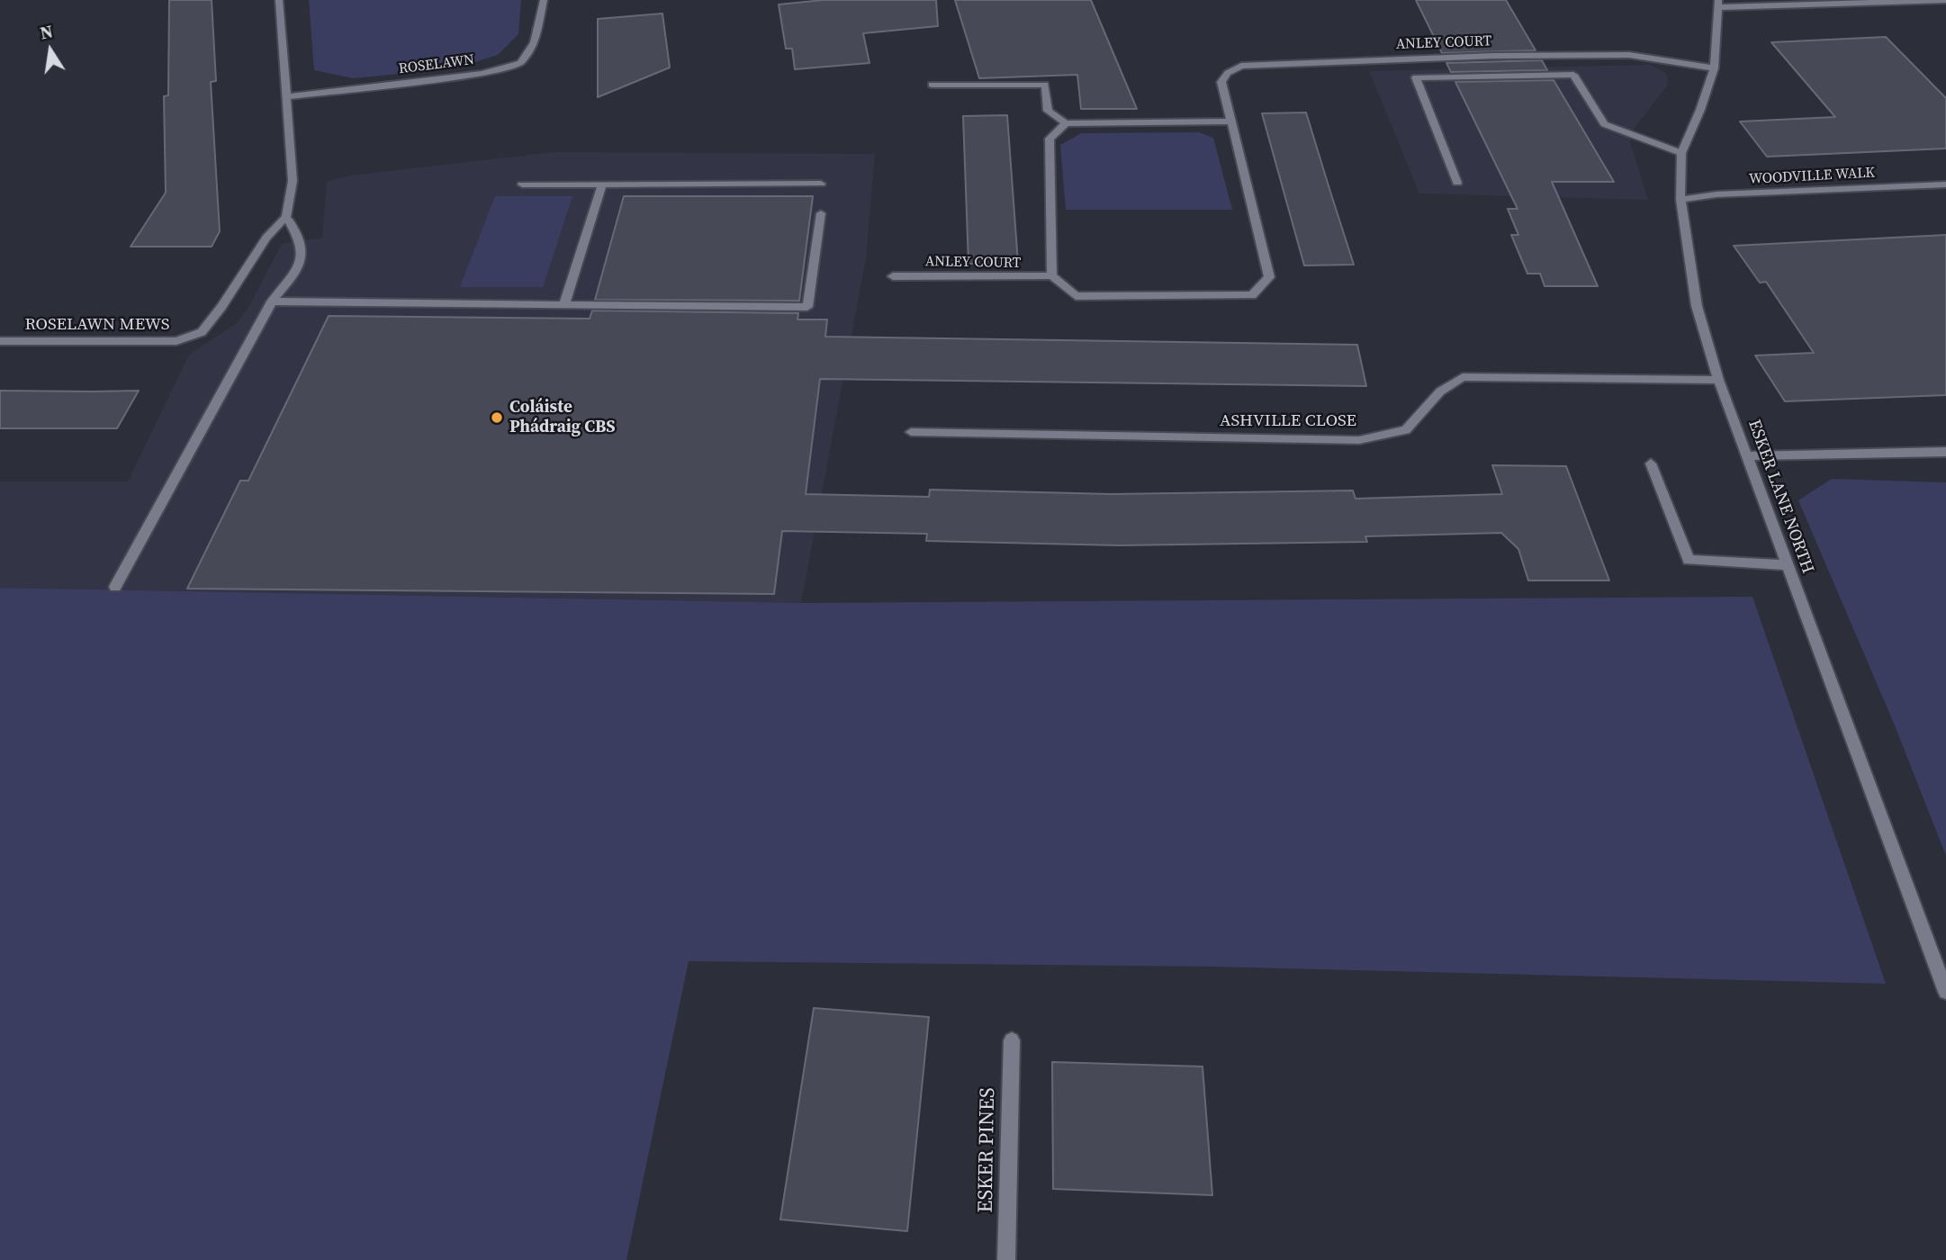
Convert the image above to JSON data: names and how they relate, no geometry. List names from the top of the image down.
{
  "streets": {
    "street": [
      "ANLEY COURT",
      "ROSELAWN",
      "WOODVILLE WALK",
      "ROSELAWN MEWS",
      "ASHVILLE CLOSE",
      "ESKER LANE NORTH",
      "ESKER PINES"
    ]
  },
  "crossings": [
    ["ANLEY COURT", "ESKER LANE NORTH"],
    ["WOODVILLE WALK", "ESKER LANE NORTH"],
    ["ASHVILLE CLOSE", "ESKER LANE NORTH"]
  ],
  "places": ["Coláiste Phádraig CBS"],
  "north": "top"
}
